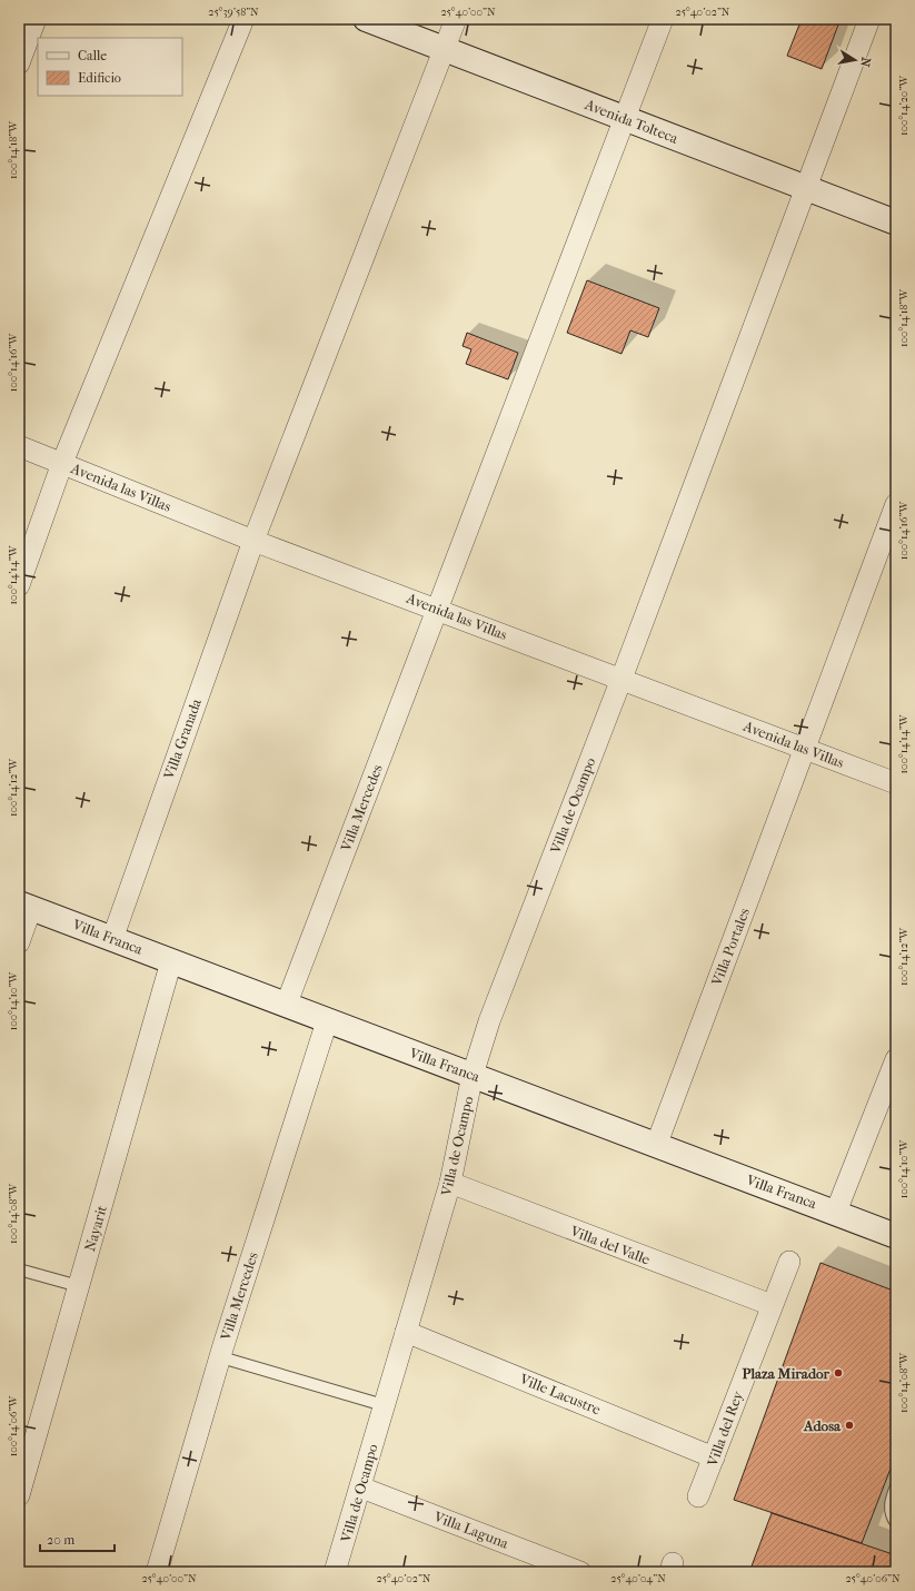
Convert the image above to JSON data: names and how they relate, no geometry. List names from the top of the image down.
{
  "streets": {
    "street": [
      "Avenida Tolteca",
      "Avenida las Villas",
      "Villa Granada",
      "Villa de Ocampo",
      "Villa Mercedes",
      "Villa Franca",
      "Villa Portales",
      "Nayarit",
      "Villa del Valle",
      "Ville Lacustre",
      "Villa del Rey",
      "Villa Laguna"
    ]
  },
  "crossings": [
    ["Avenida Tolteca", "Villa Granada"],
    ["Avenida Tolteca", "Villa de Ocampo"],
    ["Avenida Tolteca", "Villa Mercedes"],
    ["Avenida las Villas", "Villa Granada"],
    ["Avenida las Villas", "Villa de Ocampo"],
    ["Avenida las Villas", "Villa Mercedes"],
    ["Avenida las Villas", "Villa Portales"],
    ["Villa Granada", "Villa Franca"],
    ["Villa de Ocampo", "Villa Franca"],
    ["Villa de Ocampo", "Villa del Valle"],
    ["Villa de Ocampo", "Ville Lacustre"],
    ["Villa de Ocampo", "Villa Laguna"],
    ["Villa Mercedes", "Villa Franca"],
    ["Villa Franca", "Villa Portales"],
    ["Villa Franca", "Nayarit"],
    ["Villa del Valle", "Villa del Rey"],
    ["Ville Lacustre", "Villa del Rey"]
  ],
  "places": ["Plaza Mirador", "Adosa"],
  "legend": ["Calle", "Edificio"],
  "scale_bar": "20 m",
  "north": "right",
  "coordinates": [
    "25°39'58\"N",
    "25°40'00\"N",
    "25°40'02\"N",
    "100°14'20\"W",
    "100°14'18\"W",
    "100°14'16\"W",
    "100°14'14\"W",
    "100°14'12\"W",
    "100°14'10\"W",
    "100°14'08\"W",
    "100°14'06\"W",
    "25°40'04\"N",
    "25°40'06\"N"
  ]
}
